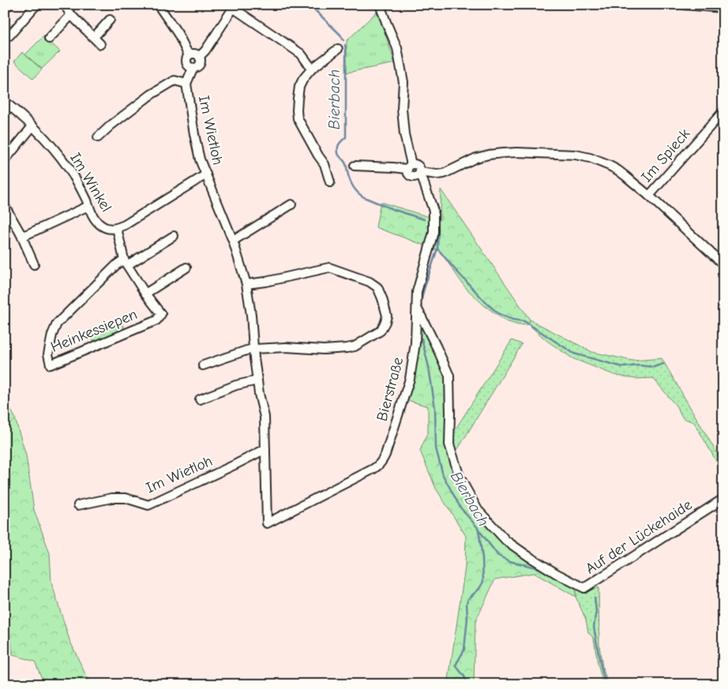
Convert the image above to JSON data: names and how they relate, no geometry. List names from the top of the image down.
{
  "streets": {
    "street": [
      "Im Wietloh",
      "Im Spieck",
      "Im Winkel",
      "Heinkessiepen",
      "Bierstraße",
      "Auf der Lückehaide"
    ]
  },
  "crossings": [
    ["Im Wietloh", "Im Winkel"],
    ["Im Wietloh", "Bierstraße"],
    ["Bierstraße", "Auf der Lückehaide"]
  ],
  "water": ["Bierbach"]
}
